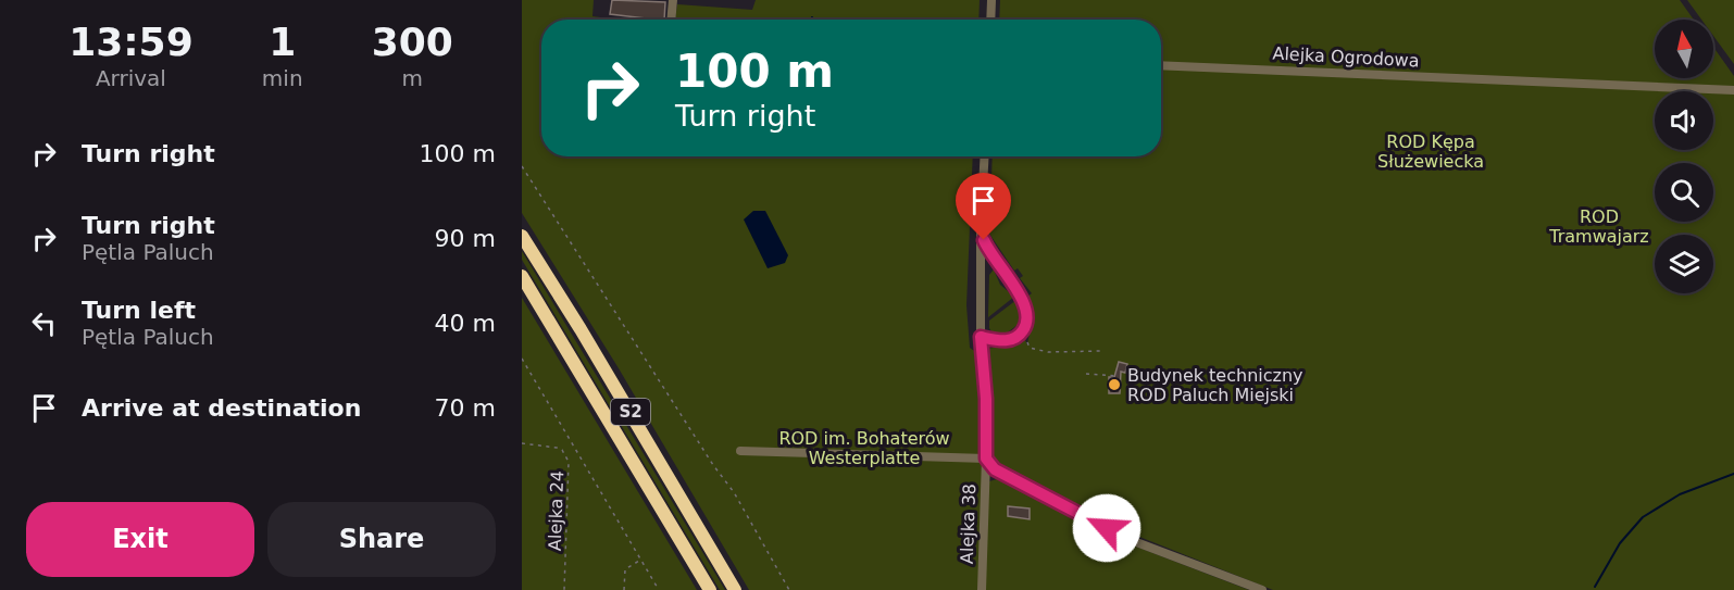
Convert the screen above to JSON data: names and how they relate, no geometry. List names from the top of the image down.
{
  "streets": {
    "highway": ["S2"],
    "street": ["Alejka Ogrodowa", "Alejka 38"],
    "path": ["Alejka 24"]
  },
  "parks": ["ROD Kępa Służewiecka", "ROD Tramwajarz", "ROD im. Bohaterów Westerplatte"],
  "places": ["Budynek techniczny ROD Paluch Miejski"],
  "north": "top",
  "page": {
    "eta": [
      "13:59",
      "Arrival",
      "1",
      "min",
      "300",
      "m"
    ],
    "turn": ["100 m", "Turn right"],
    "list": [
      {
        "name": "Turn right",
        "value": "100 m"
      },
      {
        "name": "Turn right",
        "note": "Pętla Paluch",
        "value": "90 m"
      },
      {
        "name": "Turn left",
        "note": "Pętla Paluch",
        "value": "40 m"
      },
      {
        "name": "Arrive at destination",
        "value": "70 m"
      }
    ],
    "buttons": ["Exit", "Share"]
  }
}
